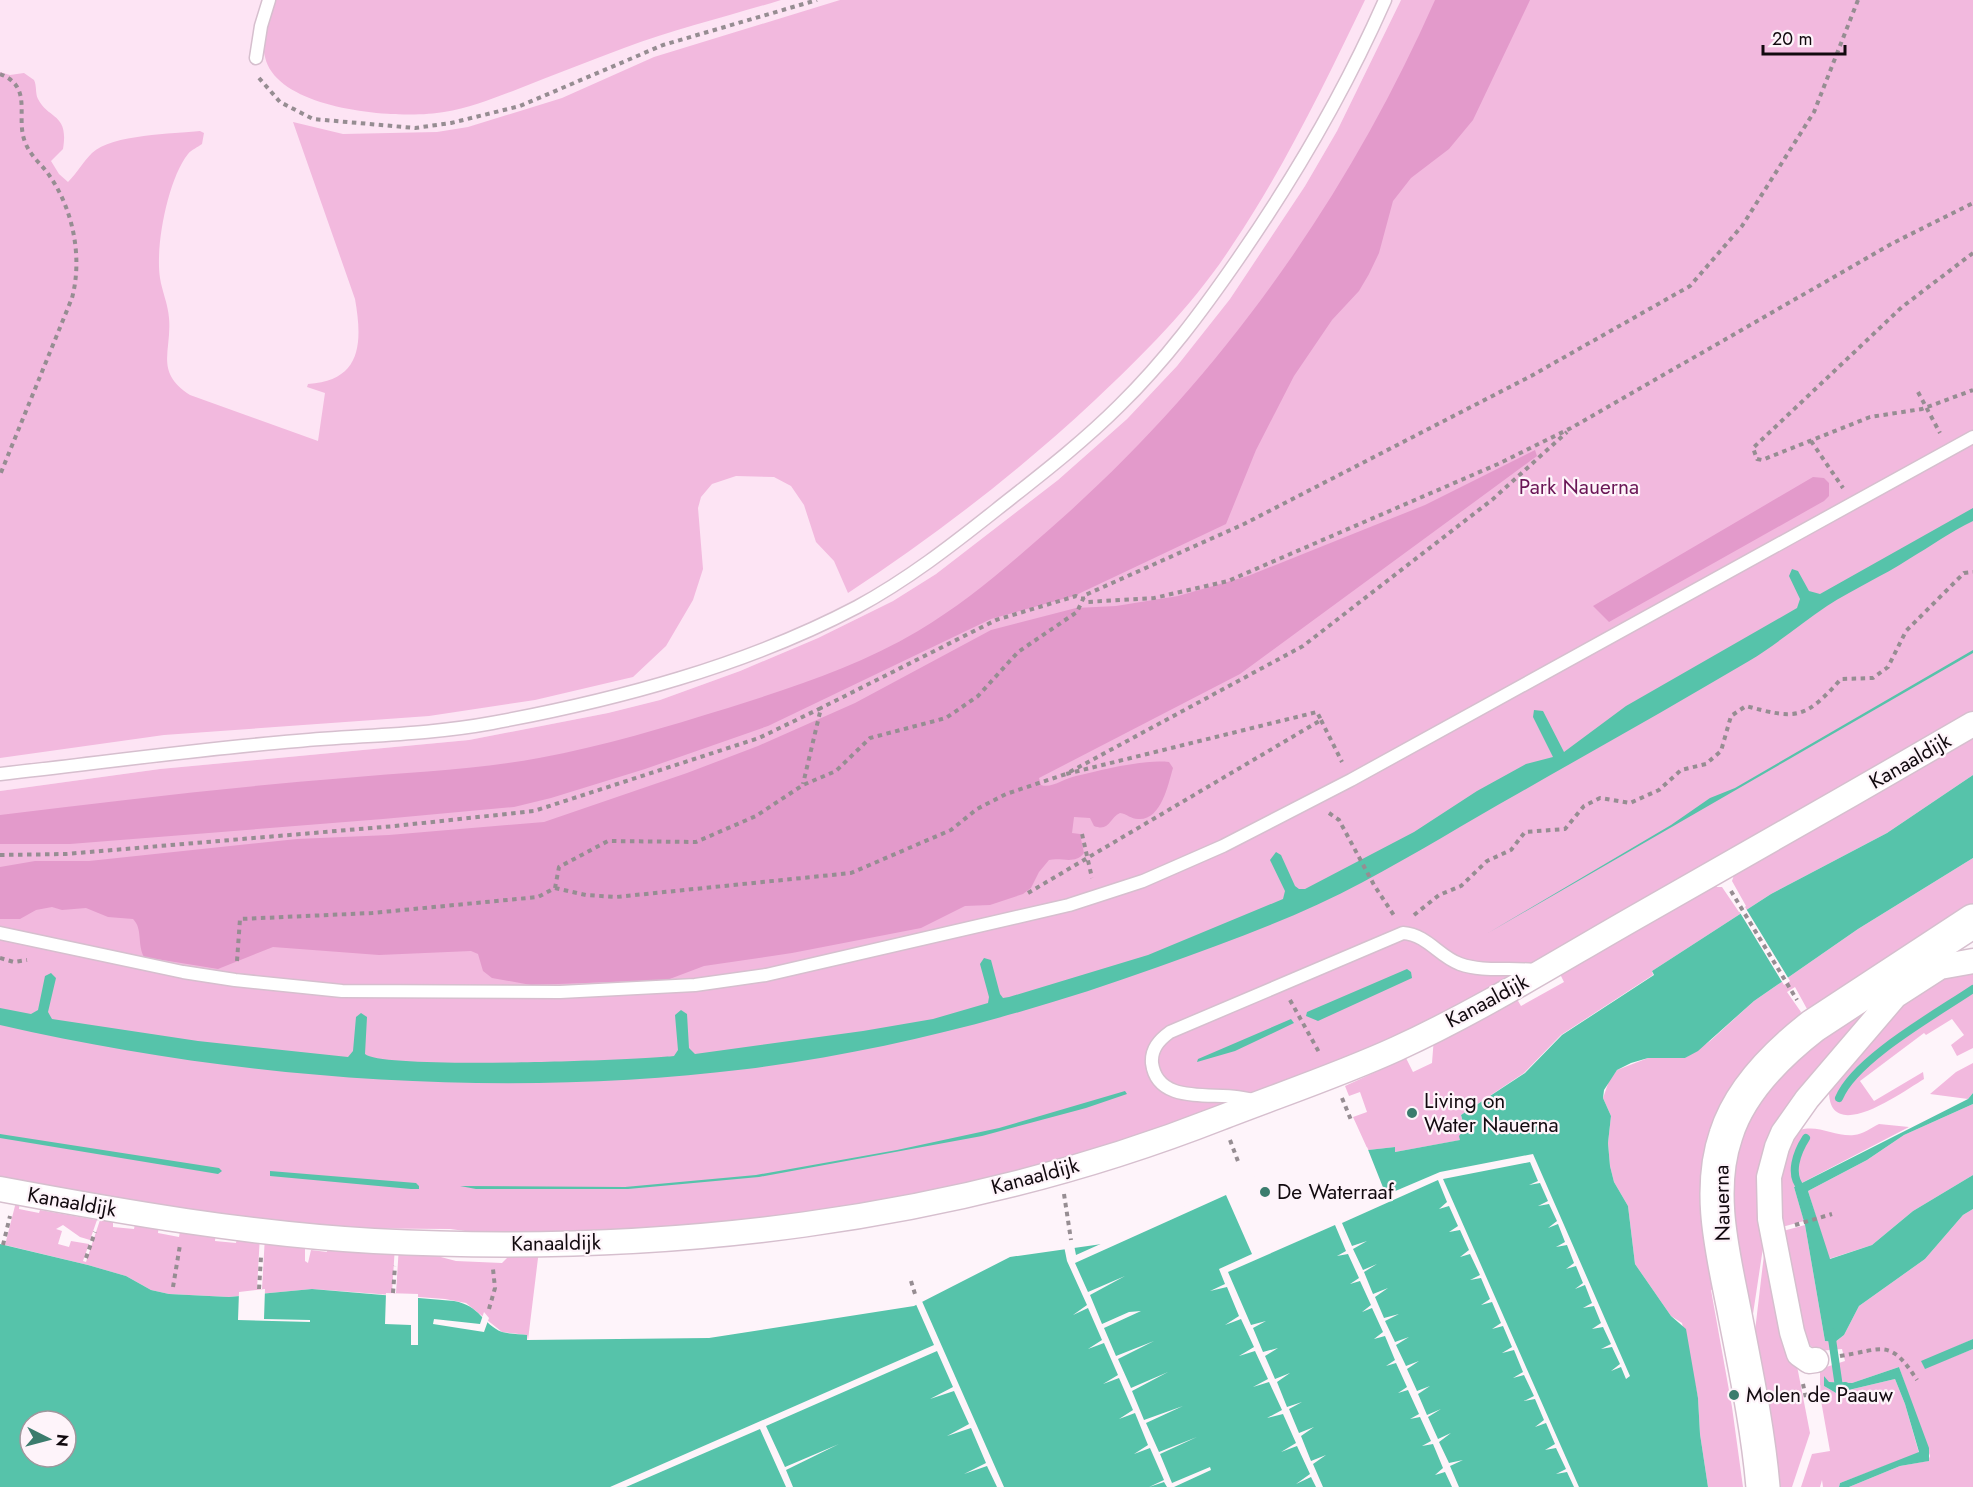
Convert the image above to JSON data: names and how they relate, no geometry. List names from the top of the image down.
{
  "streets": {
    "street": ["Kanaaldijk", "Nauerna"]
  },
  "parks": ["Park Nauerna"],
  "places": ["Living on Water Nauerna", "De Waterraaf", "Molen de Paauw"],
  "scale_bar": "20 m",
  "north": "right"
}
